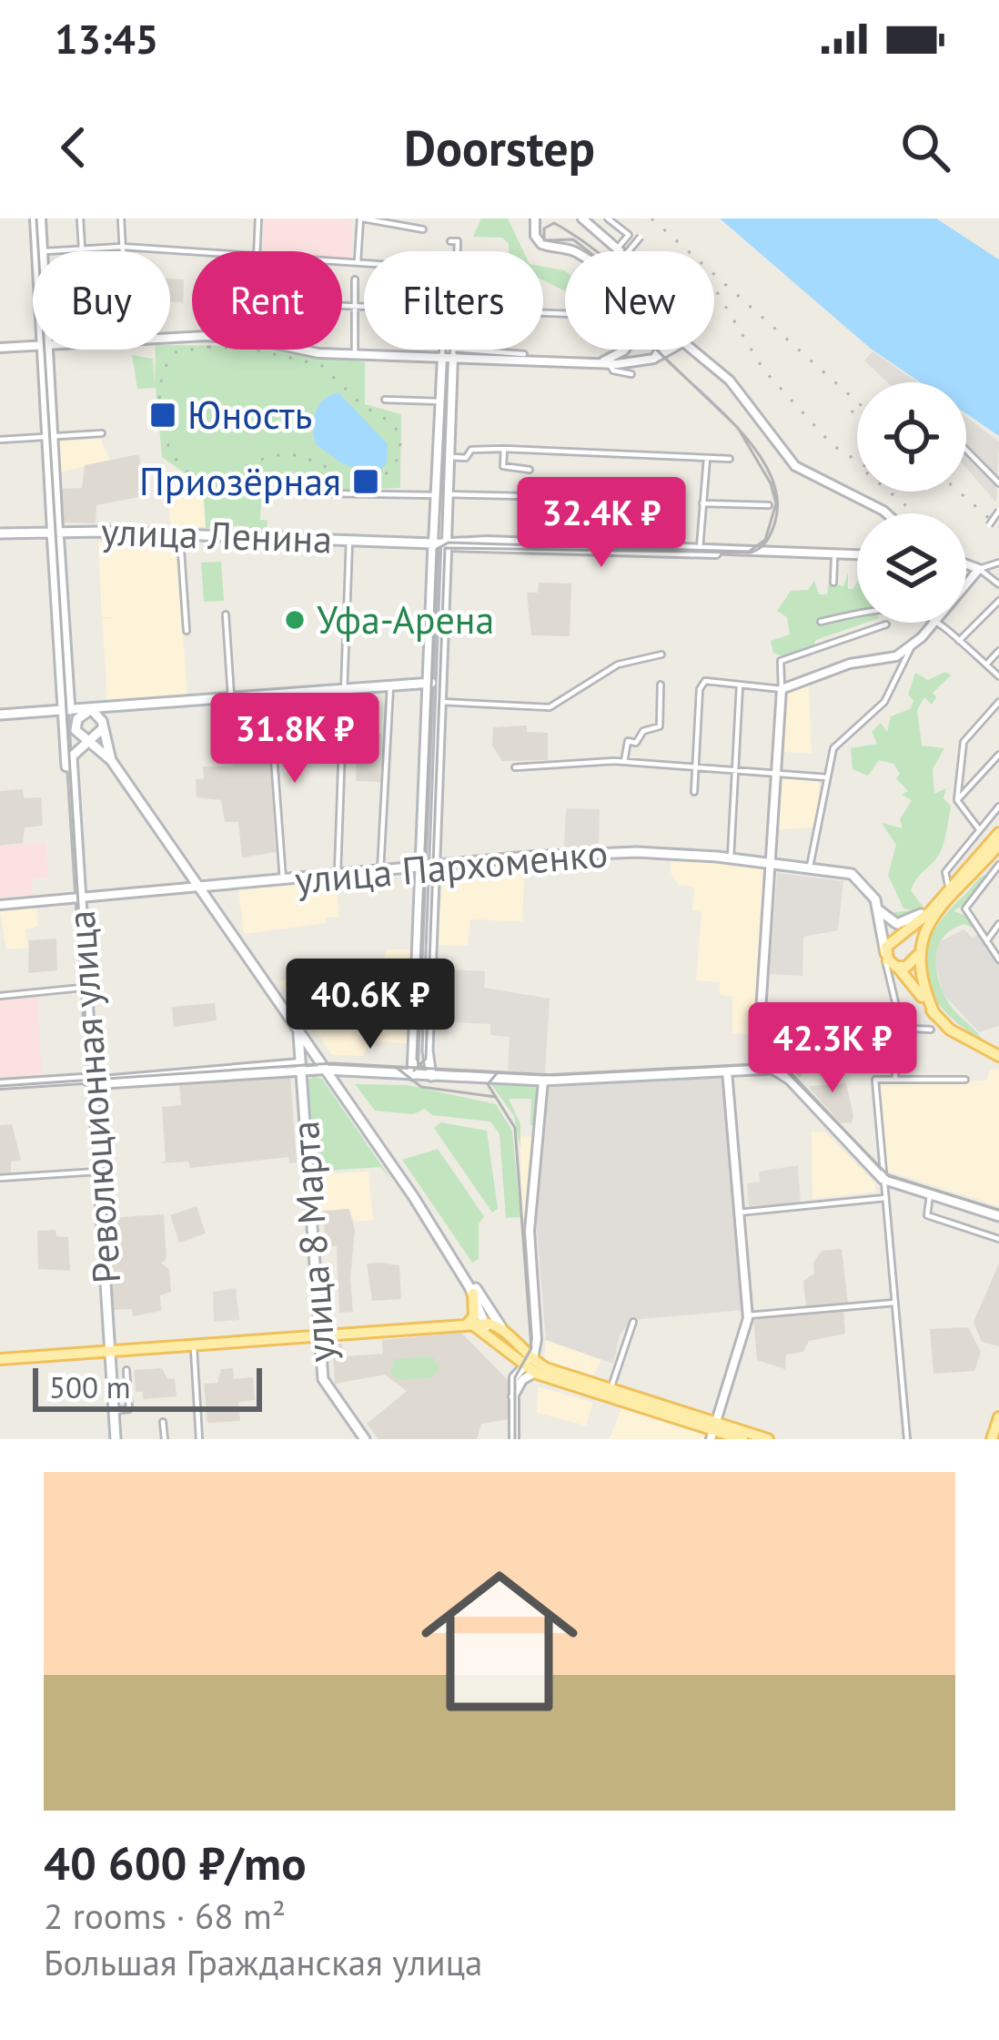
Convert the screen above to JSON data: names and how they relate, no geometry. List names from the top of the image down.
{
  "streets": {
    "main road": [
      "улица Ленина",
      "улица Пархоменко",
      "Революционная улица",
      "улица 8 Марта"
    ]
  },
  "crossings": [
    ["улица Ленина", "Революционная улица"],
    ["улица Пархоменко", "Революционная улица"]
  ],
  "places": {
    "transit": ["Юность", "Приозёрная"],
    "other": ["Уфа-Арена"]
  },
  "scale_bar": "500 m",
  "page": {
    "status": "13:45",
    "header": "Doorstep",
    "chip": [
      "Buy",
      "Rent",
      "Filters",
      "New"
    ],
    "price": [
      "32.4K ₽",
      "31.8K ₽",
      "40.6K ₽",
      "42.3K ₽"
    ],
    "scale": "500 m",
    "list": [
      {
        "name": "40 600 ₽/mo",
        "note": "2 rooms · 68 m² · Большая Гражданская улица"
      }
    ]
  }
}
